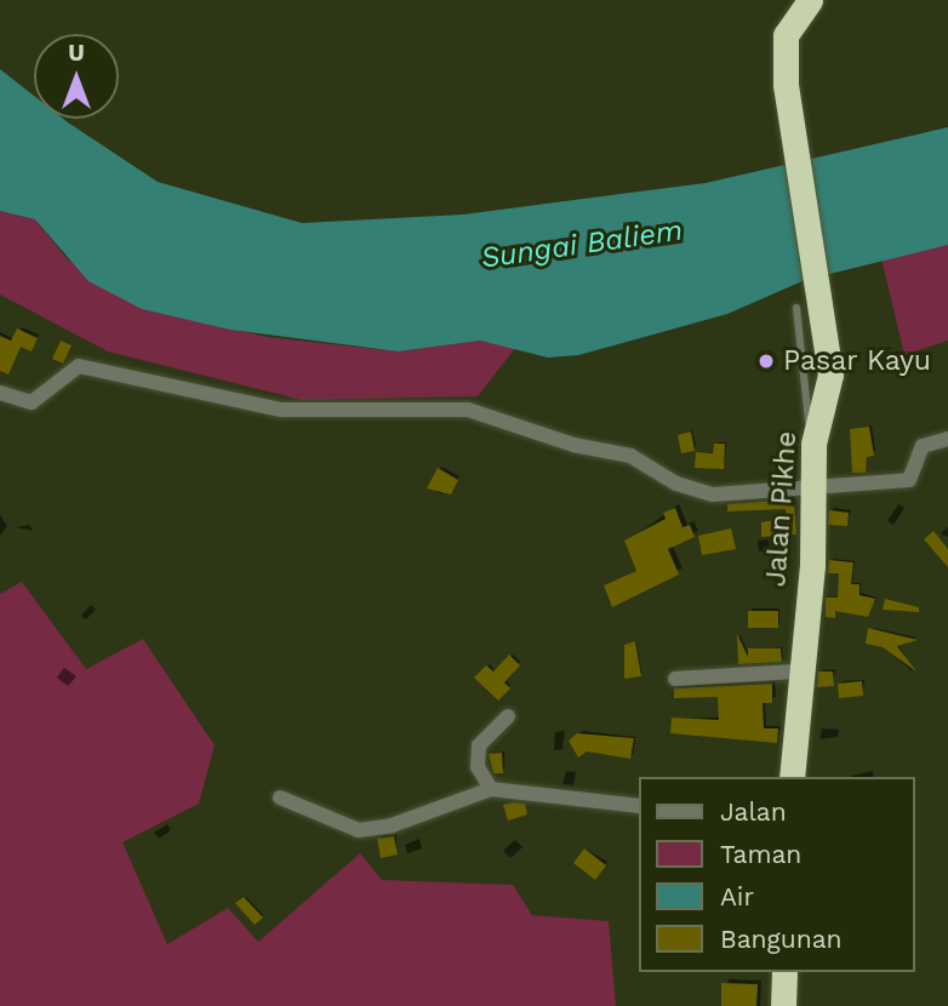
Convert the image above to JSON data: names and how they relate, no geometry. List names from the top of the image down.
{
  "streets": {
    "highway": ["Jalan Pikhe"]
  },
  "water": ["Sungai Baliem"],
  "places": ["Pasar Kayu"],
  "legend": [
    "Jalan",
    "Taman",
    "Air",
    "Bangunan"
  ],
  "north": "top"
}
